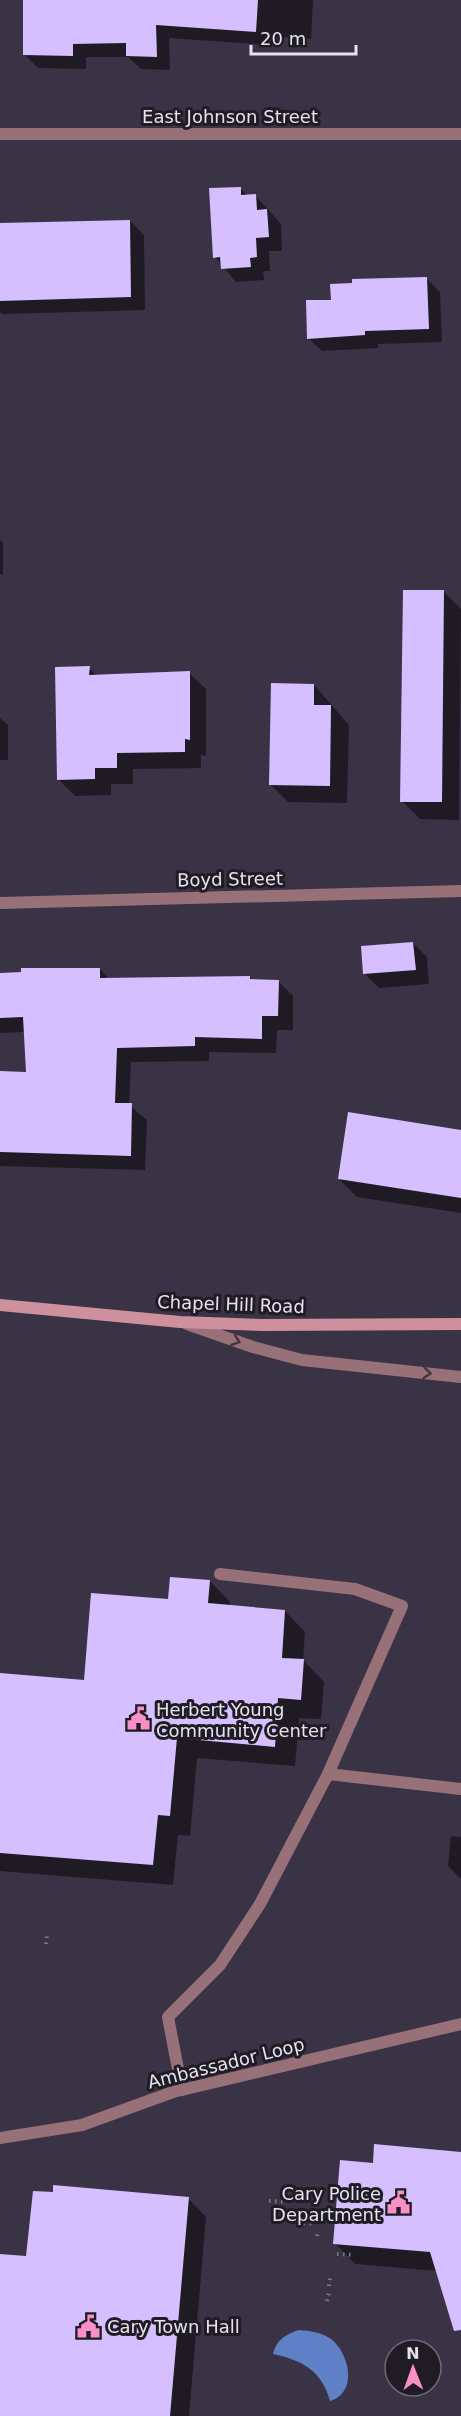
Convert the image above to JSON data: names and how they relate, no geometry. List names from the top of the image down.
{
  "streets": {
    "main road": ["Chapel Hill Road"],
    "street": ["East Johnson Street", "Boyd Street", "Ambassador Loop"]
  },
  "places": {
    "public building": ["Herbert Young Community Center", "Cary Police Department", "Cary Town Hall"]
  },
  "scale_bar": "20 m",
  "north": "top"
}
